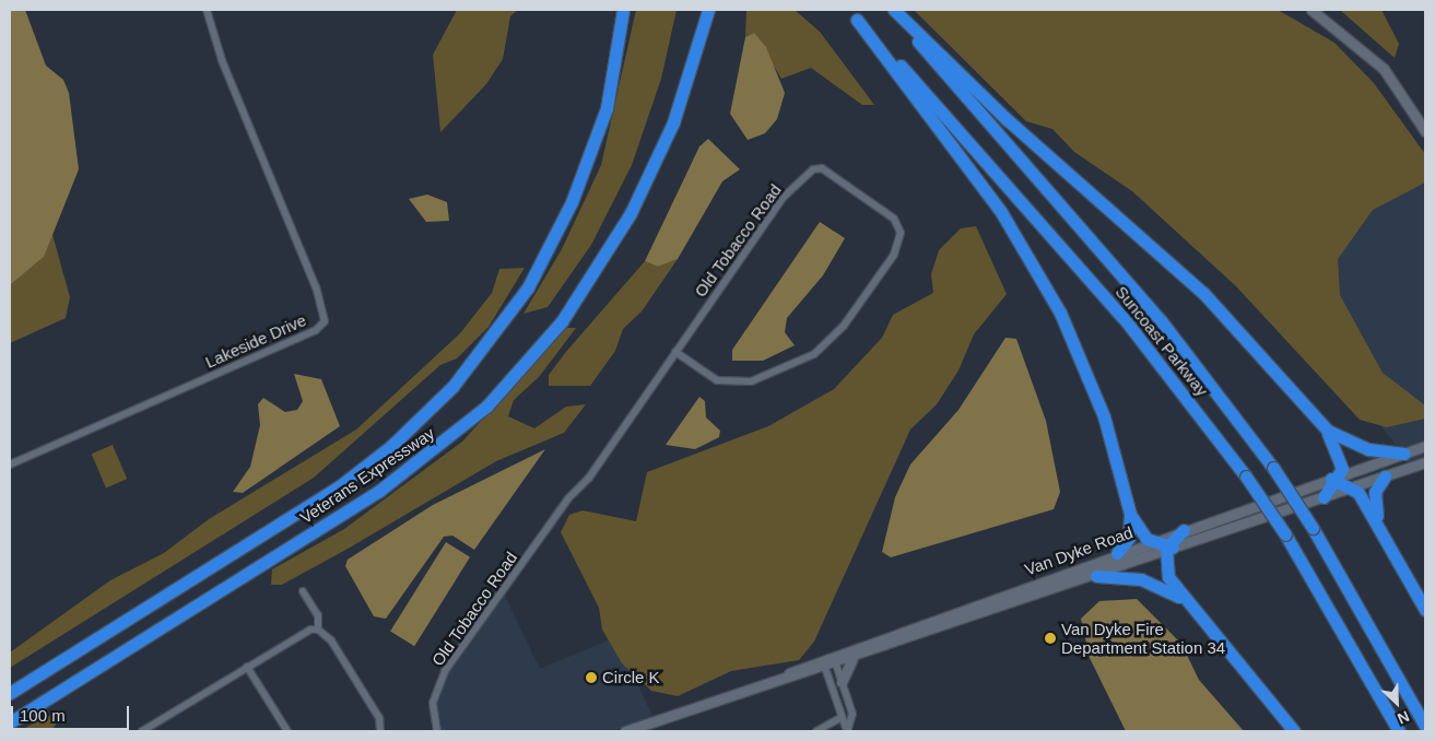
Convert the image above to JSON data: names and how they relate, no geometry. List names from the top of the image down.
{
  "streets": {
    "highway": ["Suncoast Parkway", "Veterans Expressway"],
    "main road": ["Van Dyke Road"],
    "street": ["Old Tobacco Road", "Lakeside Drive"]
  },
  "places": ["Van Dyke Fire Department Station 34", "Circle K"],
  "scale_bar": "100 m",
  "north": "bottom right"
}
